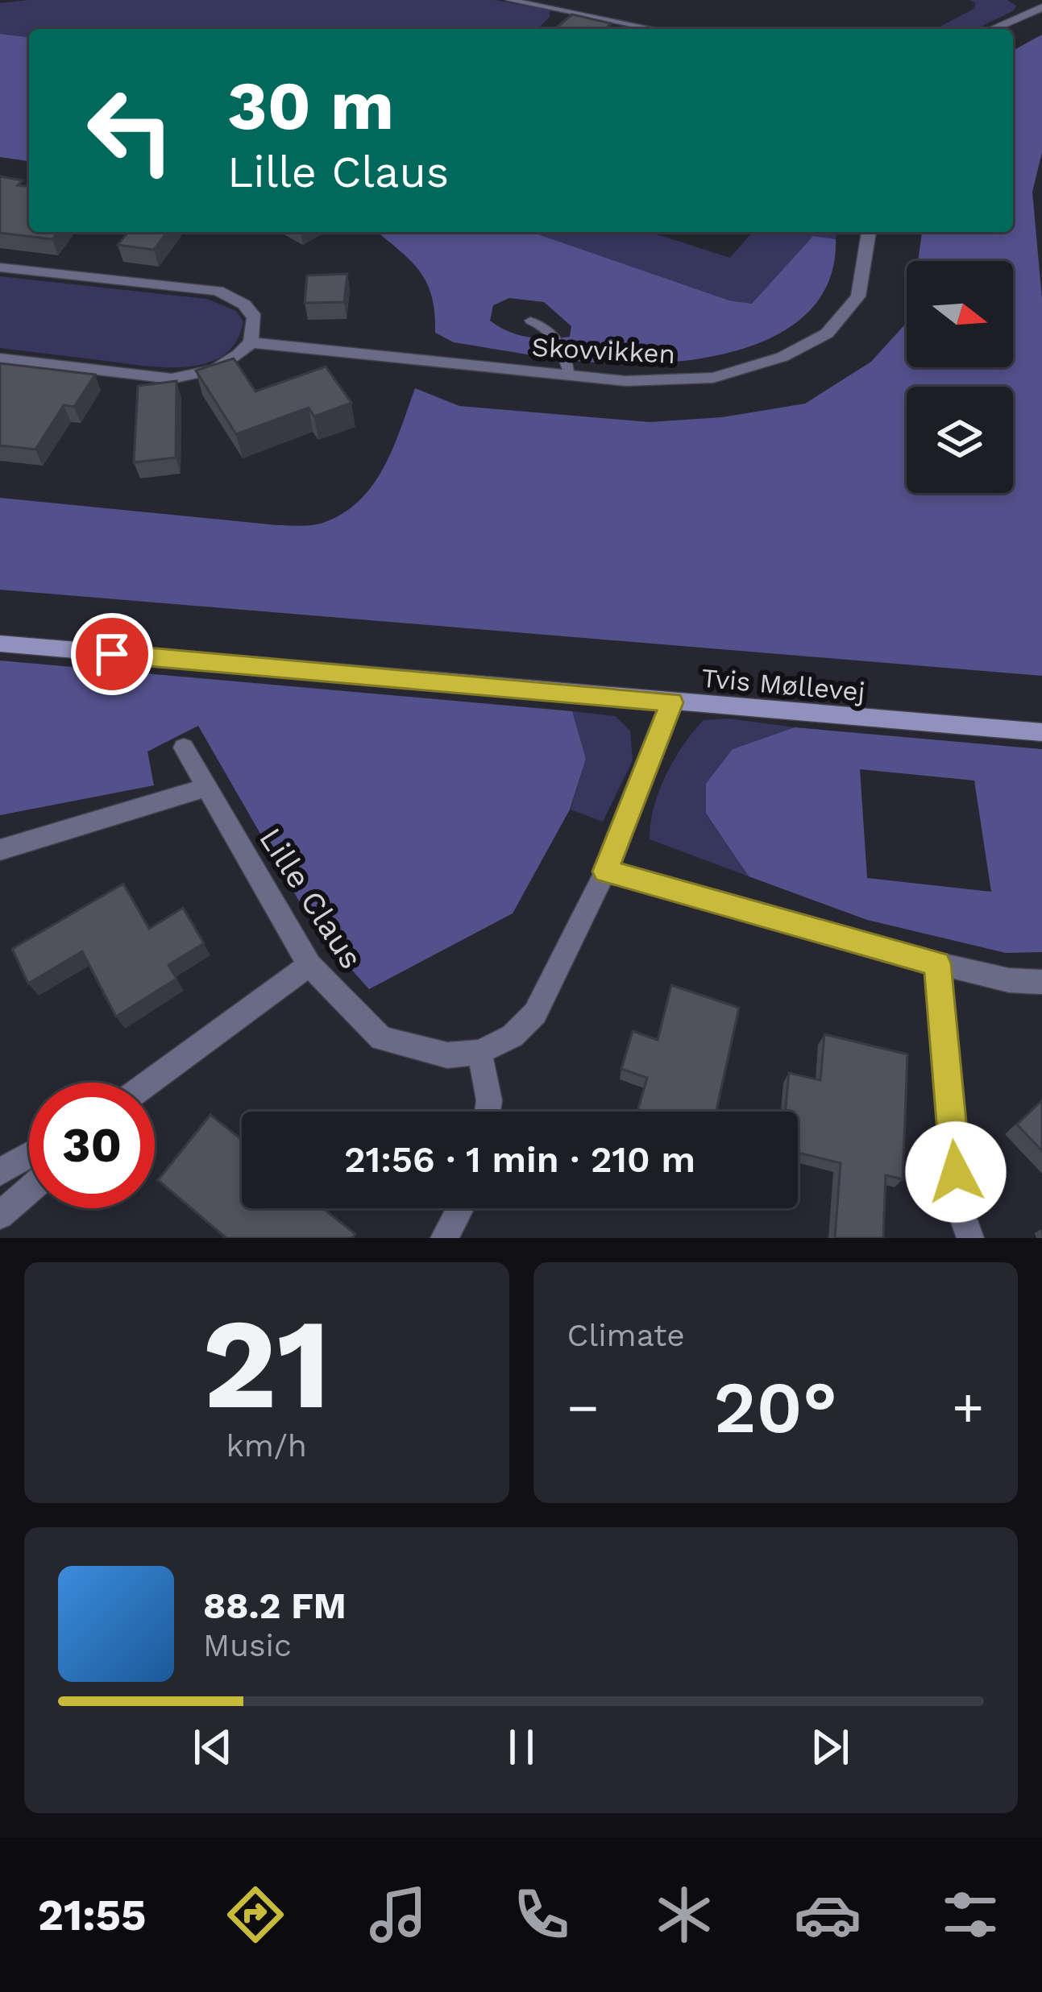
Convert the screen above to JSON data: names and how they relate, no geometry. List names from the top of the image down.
{
  "streets": {
    "street": ["Skovvikken", "Tvis Møllevej", "Lille Claus"]
  },
  "north": "right",
  "page": {
    "turn": ["30 m", "Lille Claus"],
    "limit": "30",
    "trip": "21:56 · 1 min · 210 m",
    "tile": [
      ["21", "km/h"],
      "Climate"
    ],
    "heat": ["−", "20°", "+"],
    "song": ["88.2 FM", "Music"],
    "tabs": "21:55"
  }
}
